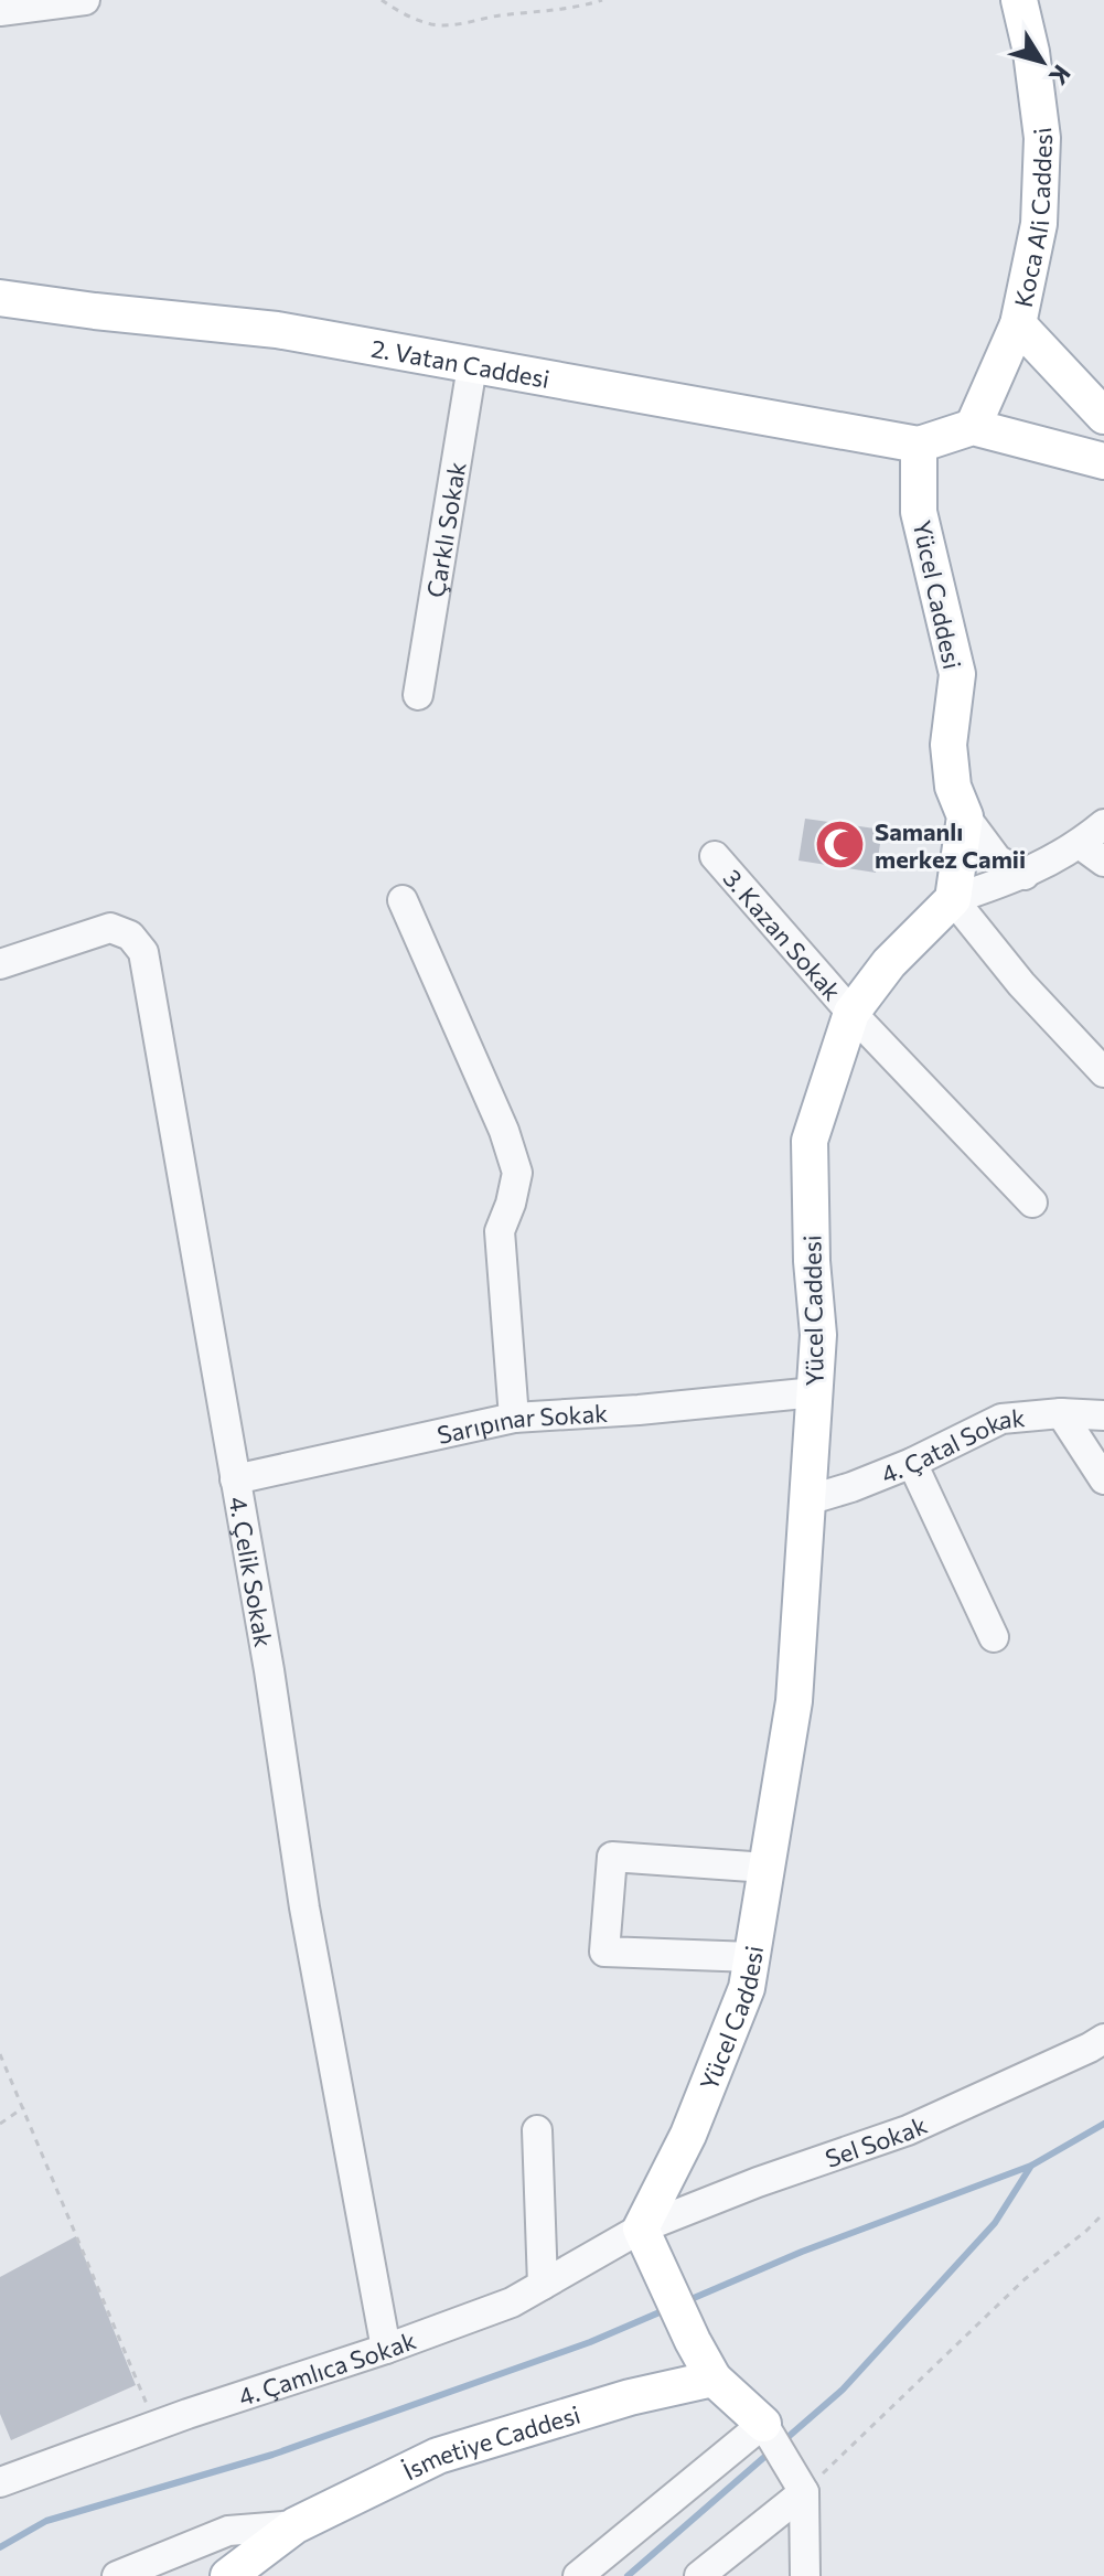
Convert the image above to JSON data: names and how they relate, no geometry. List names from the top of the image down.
{
  "streets": {
    "main road": [
      "Koca Ali Caddesi",
      "2. Vatan Caddesi",
      "Yücel Caddesi",
      "İsmetiye Caddesi"
    ],
    "street": [
      "Çarklı Sokak",
      "3. Kazan Sokak",
      "Sarıpınar Sokak",
      "4. Çatal Sokak",
      "4. Çelik Sokak",
      "Sel Sokak",
      "4. Çamlıca Sokak"
    ]
  },
  "crossings": [
    ["2. Vatan Caddesi", "Çarklı Sokak"],
    ["2. Vatan Caddesi", "Yücel Caddesi"],
    ["Yücel Caddesi", "3. Kazan Sokak"],
    ["Yücel Caddesi", "Sarıpınar Sokak"],
    ["Yücel Caddesi", "4. Çatal Sokak"],
    ["Yücel Caddesi", "Sel Sokak"],
    ["Yücel Caddesi", "4. Çamlıca Sokak"],
    ["Sarıpınar Sokak", "4. Çelik Sokak"],
    ["4. Çelik Sokak", "4. Çamlıca Sokak"],
    ["Sel Sokak", "4. Çamlıca Sokak"]
  ],
  "places": {
    "mosque": ["Samanlı merkez Camii"]
  },
  "north": "bottom right"
}
